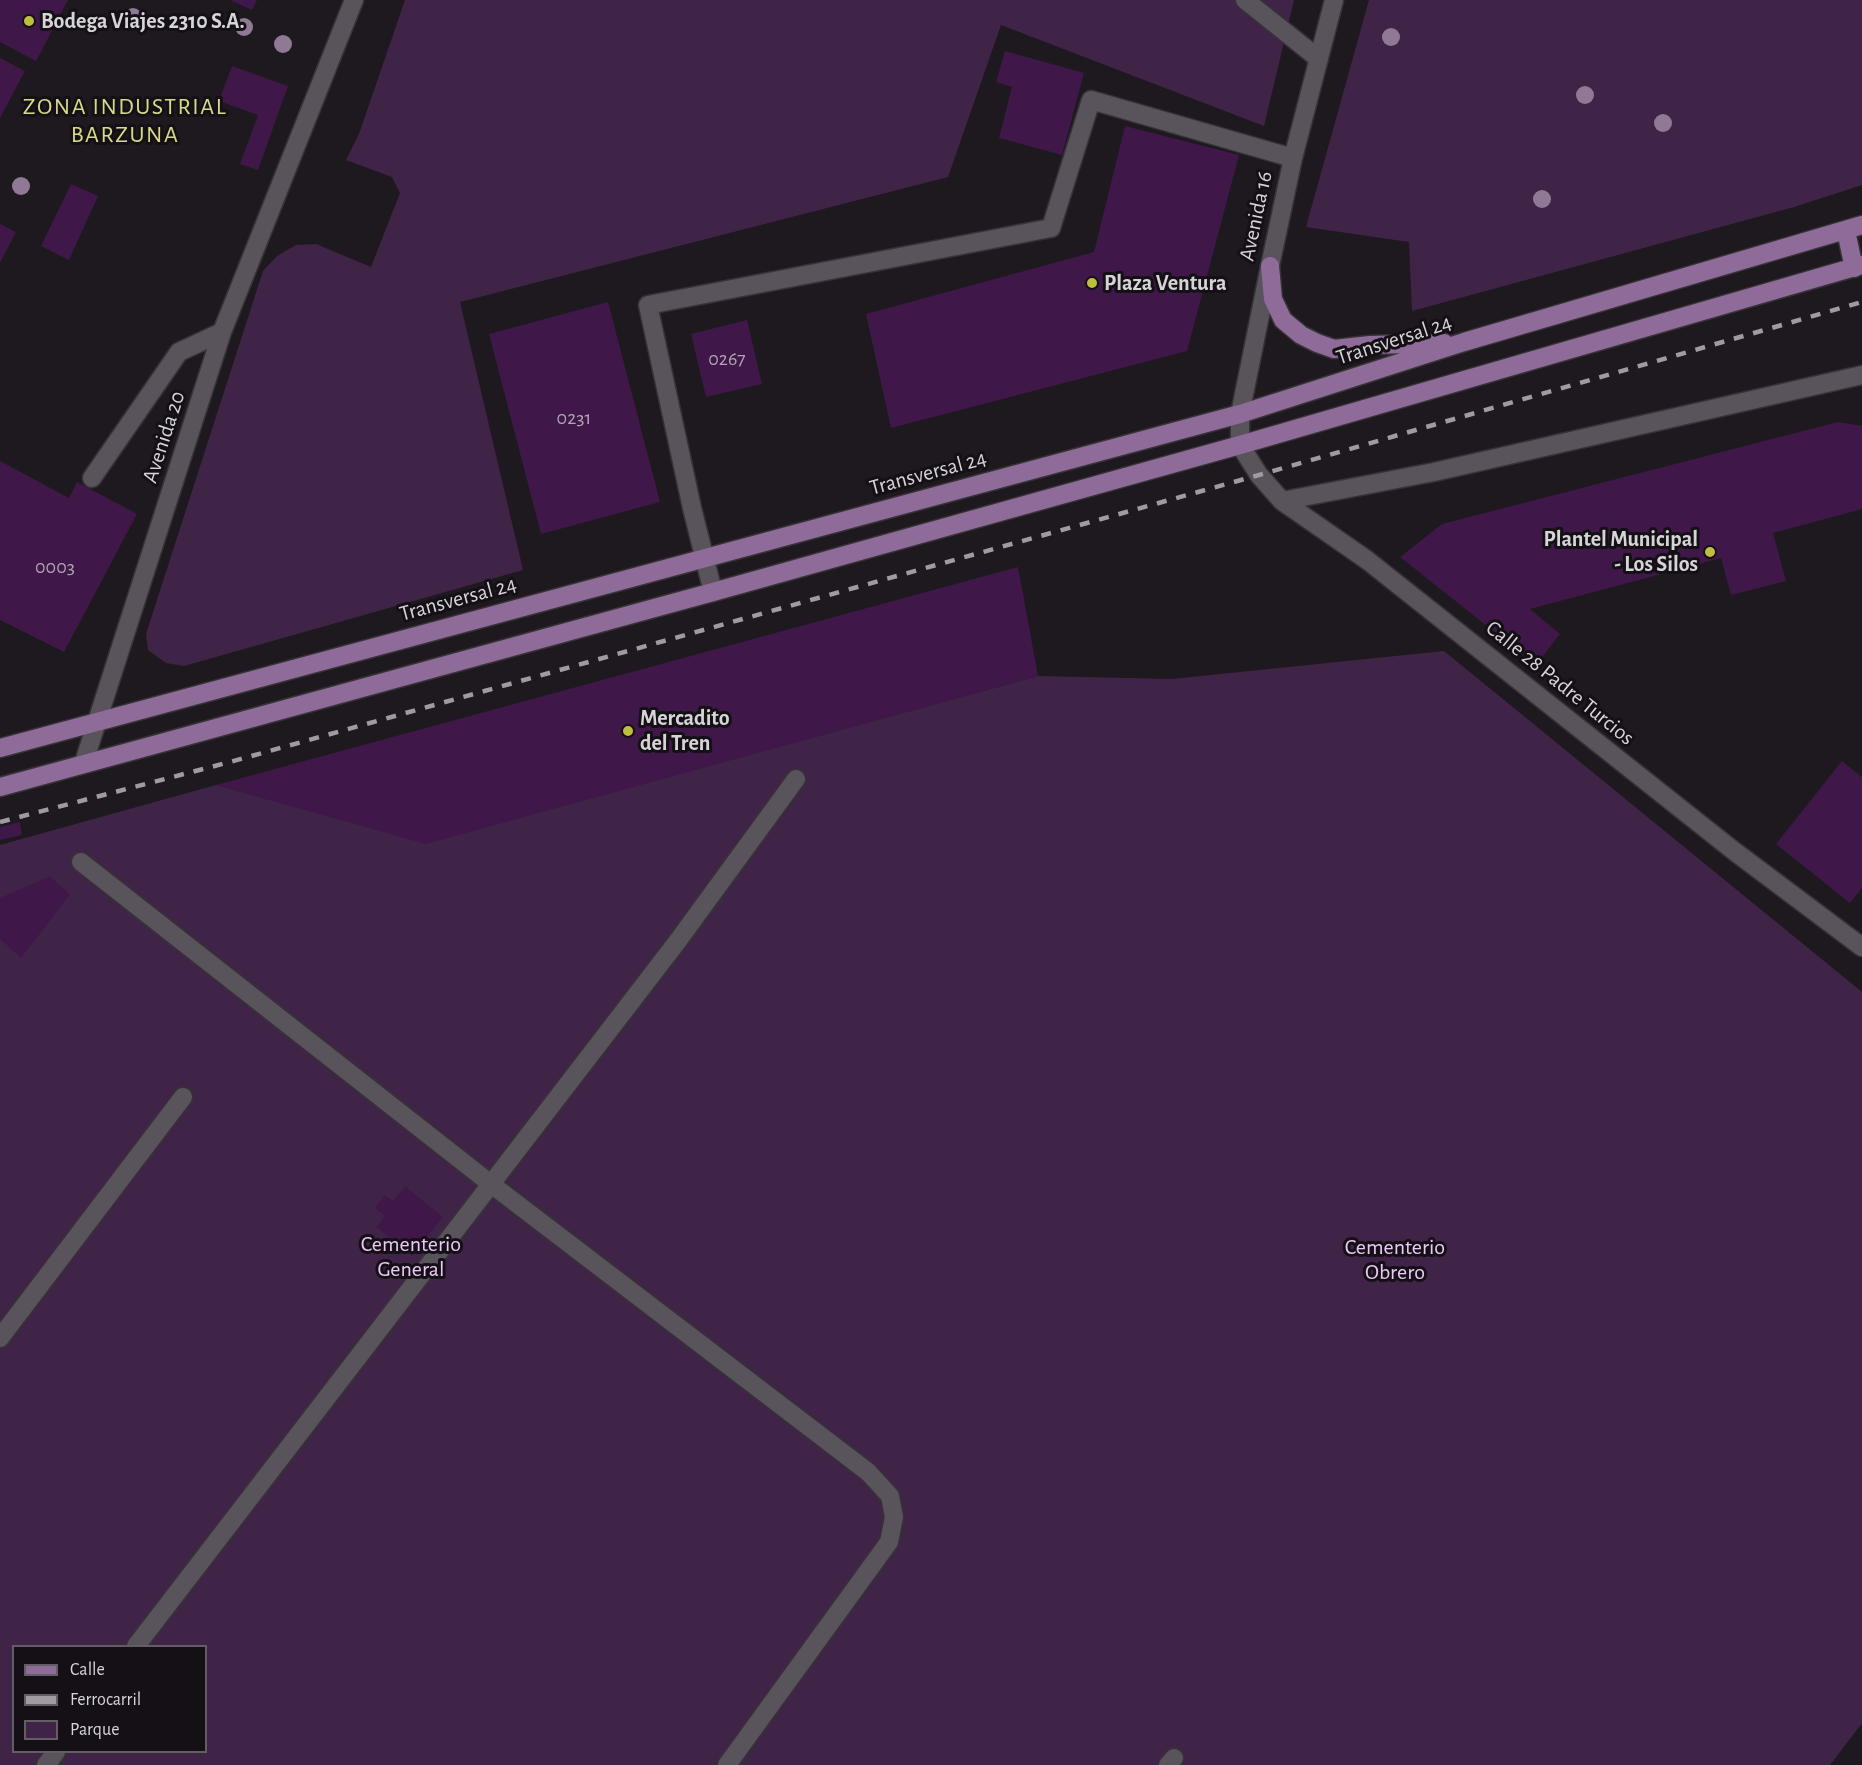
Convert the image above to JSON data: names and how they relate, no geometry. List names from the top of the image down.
{
  "streets": {
    "main road": ["Transversal 24"],
    "street": ["Avenida 16", "Avenida 20", "Calle 28 Padre Turcios"]
  },
  "crossings": [
    ["Avenida 16", "Transversal 24"],
    ["Avenida 16", "Calle 28 Padre Turcios"],
    ["Transversal 24", "Avenida 20"]
  ],
  "districts": ["ZONA INDUSTRIAL BARZUNA"],
  "parks": ["Cementerio General", "Cementerio Obrero"],
  "places": [
    "Bodega Viajes 2310 S.A.",
    "Plaza Ventura",
    "Plantel Municipal - Los Silos",
    "Mercadito del Tren"
  ],
  "house_numbers": ["0267", "0231", "0003"],
  "legend": ["Calle", "Ferrocarril", "Parque"]
}
